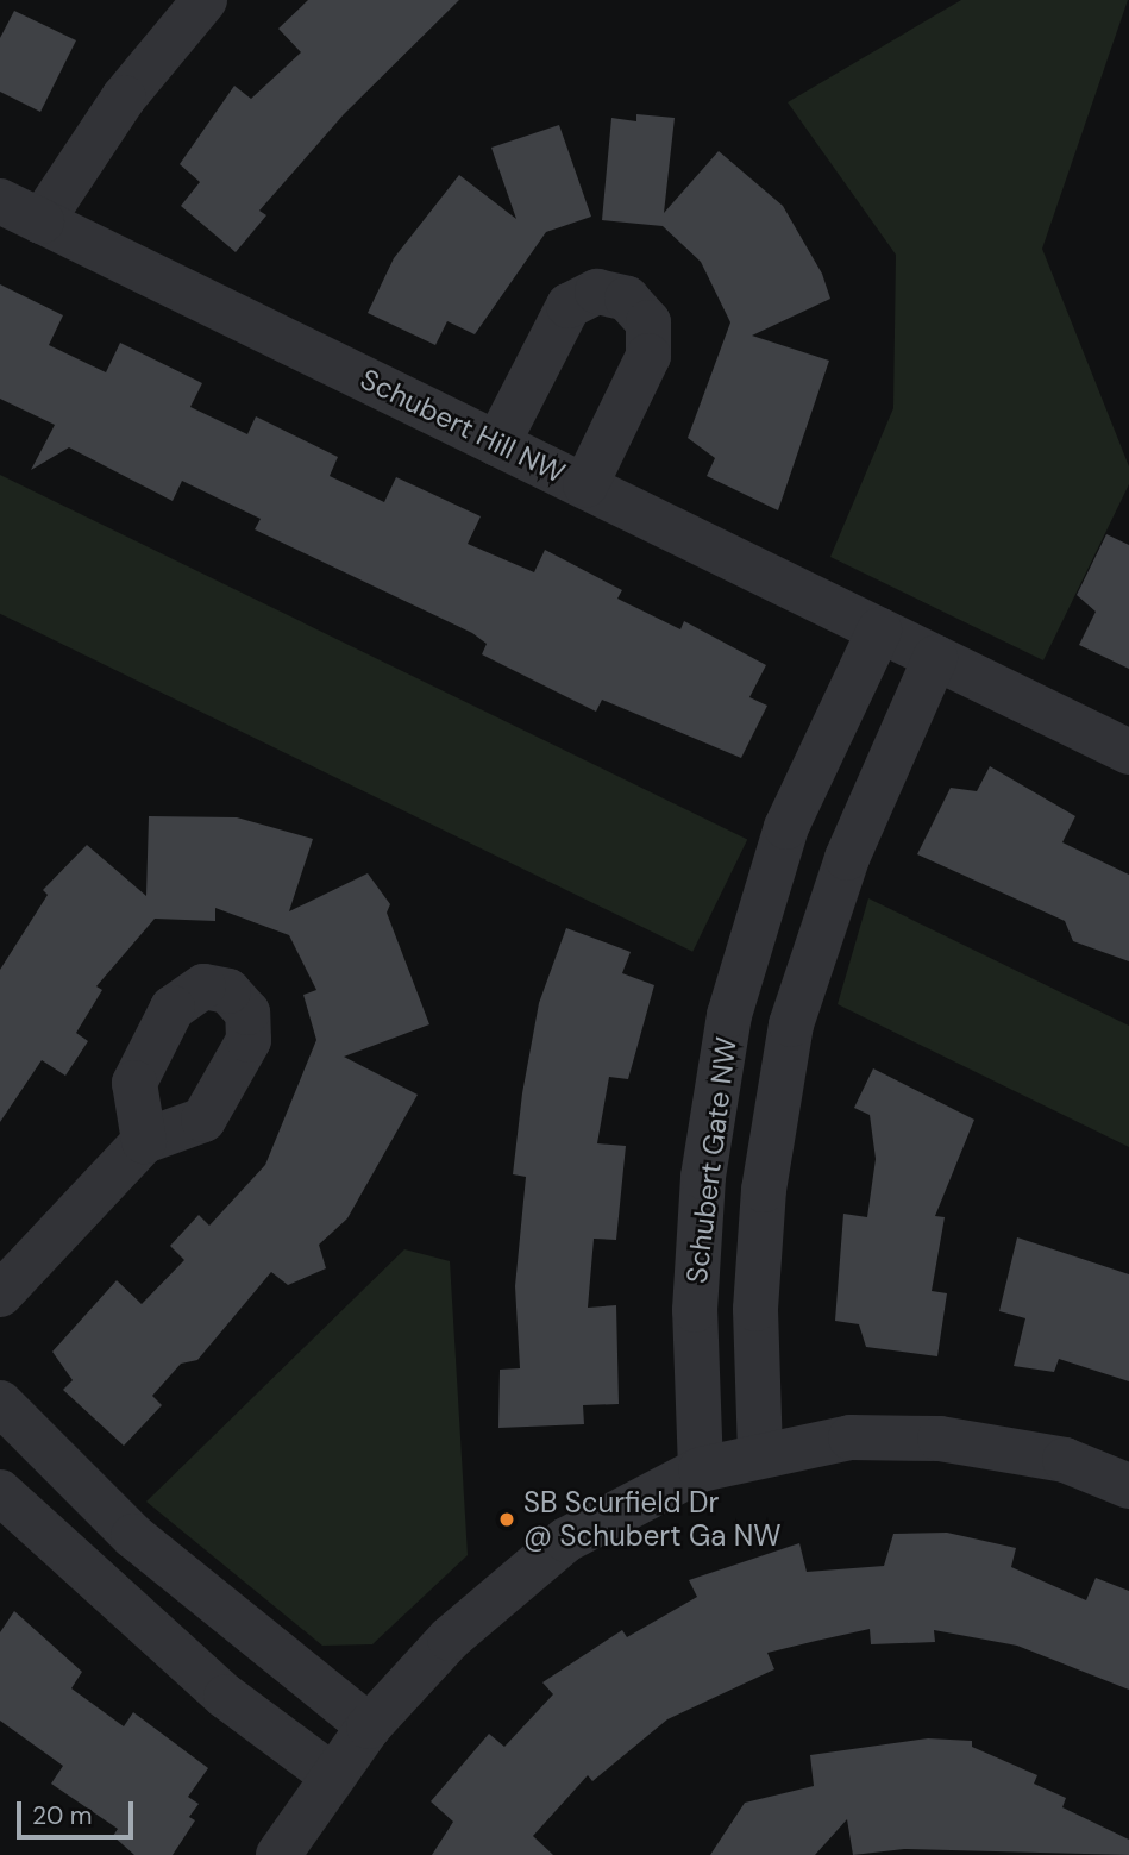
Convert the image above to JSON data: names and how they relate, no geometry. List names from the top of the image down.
{
  "streets": {
    "street": ["Schubert Hill NW", "Schubert Gate NW"]
  },
  "crossings": [
    ["Schubert Hill NW", "Schubert Gate NW"]
  ],
  "places": ["SB Scurfield Dr @ Schubert Ga NW"],
  "scale_bar": "20 m"
}
